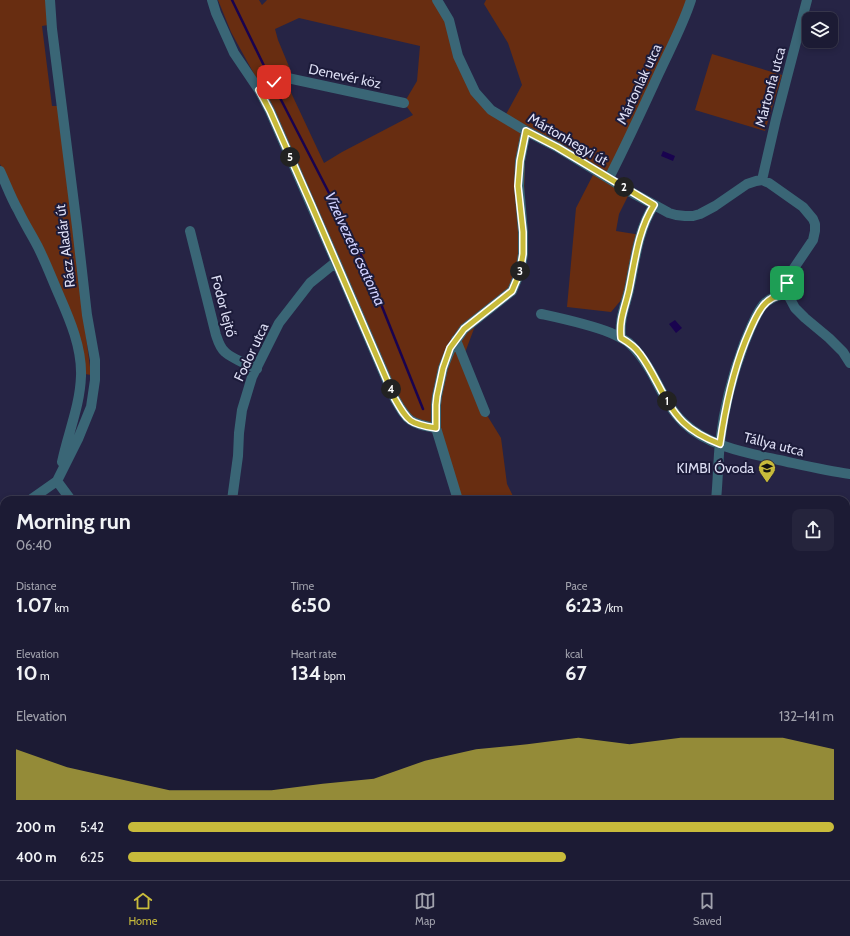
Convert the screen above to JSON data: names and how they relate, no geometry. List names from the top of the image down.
{
  "streets": {
    "street": [
      "Denevér köz",
      "Mártonlak utca",
      "Mártonfa utca",
      "Mártonhegyi út",
      "Rácz Aladár út",
      "Fodor lejtő",
      "Fodor utca",
      "Tállya utca"
    ]
  },
  "crossings": [
    ["Mártonlak utca", "Mártonhegyi út"],
    ["Mártonfa utca", "Mártonhegyi út"],
    ["Fodor lejtő", "Fodor utca"]
  ],
  "water": ["Vízelvezető csatorna"],
  "places": {
    "school or university": ["KIMBI Óvoda"]
  },
  "page": {
    "pins": [
      "5",
      "2",
      "3",
      "4",
      "1"
    ],
    "heading": ["Morning run", "06:40"],
    "stats": [
      ["Distance", "1.07 km"],
      ["Time", "6:50"],
      ["Pace", "6:23 /km"],
      ["Elevation", "10 m"],
      ["Heart rate", "134 bpm"],
      ["kcal", "67"]
    ],
    "chart": ["Elevation", "132–141 m"],
    "list": [
      {
        "name": "200 m",
        "note": "5:42"
      },
      {
        "name": "400 m",
        "note": "6:25"
      }
    ],
    "tabs": ["Home", "Map", "Saved"]
  }
}
